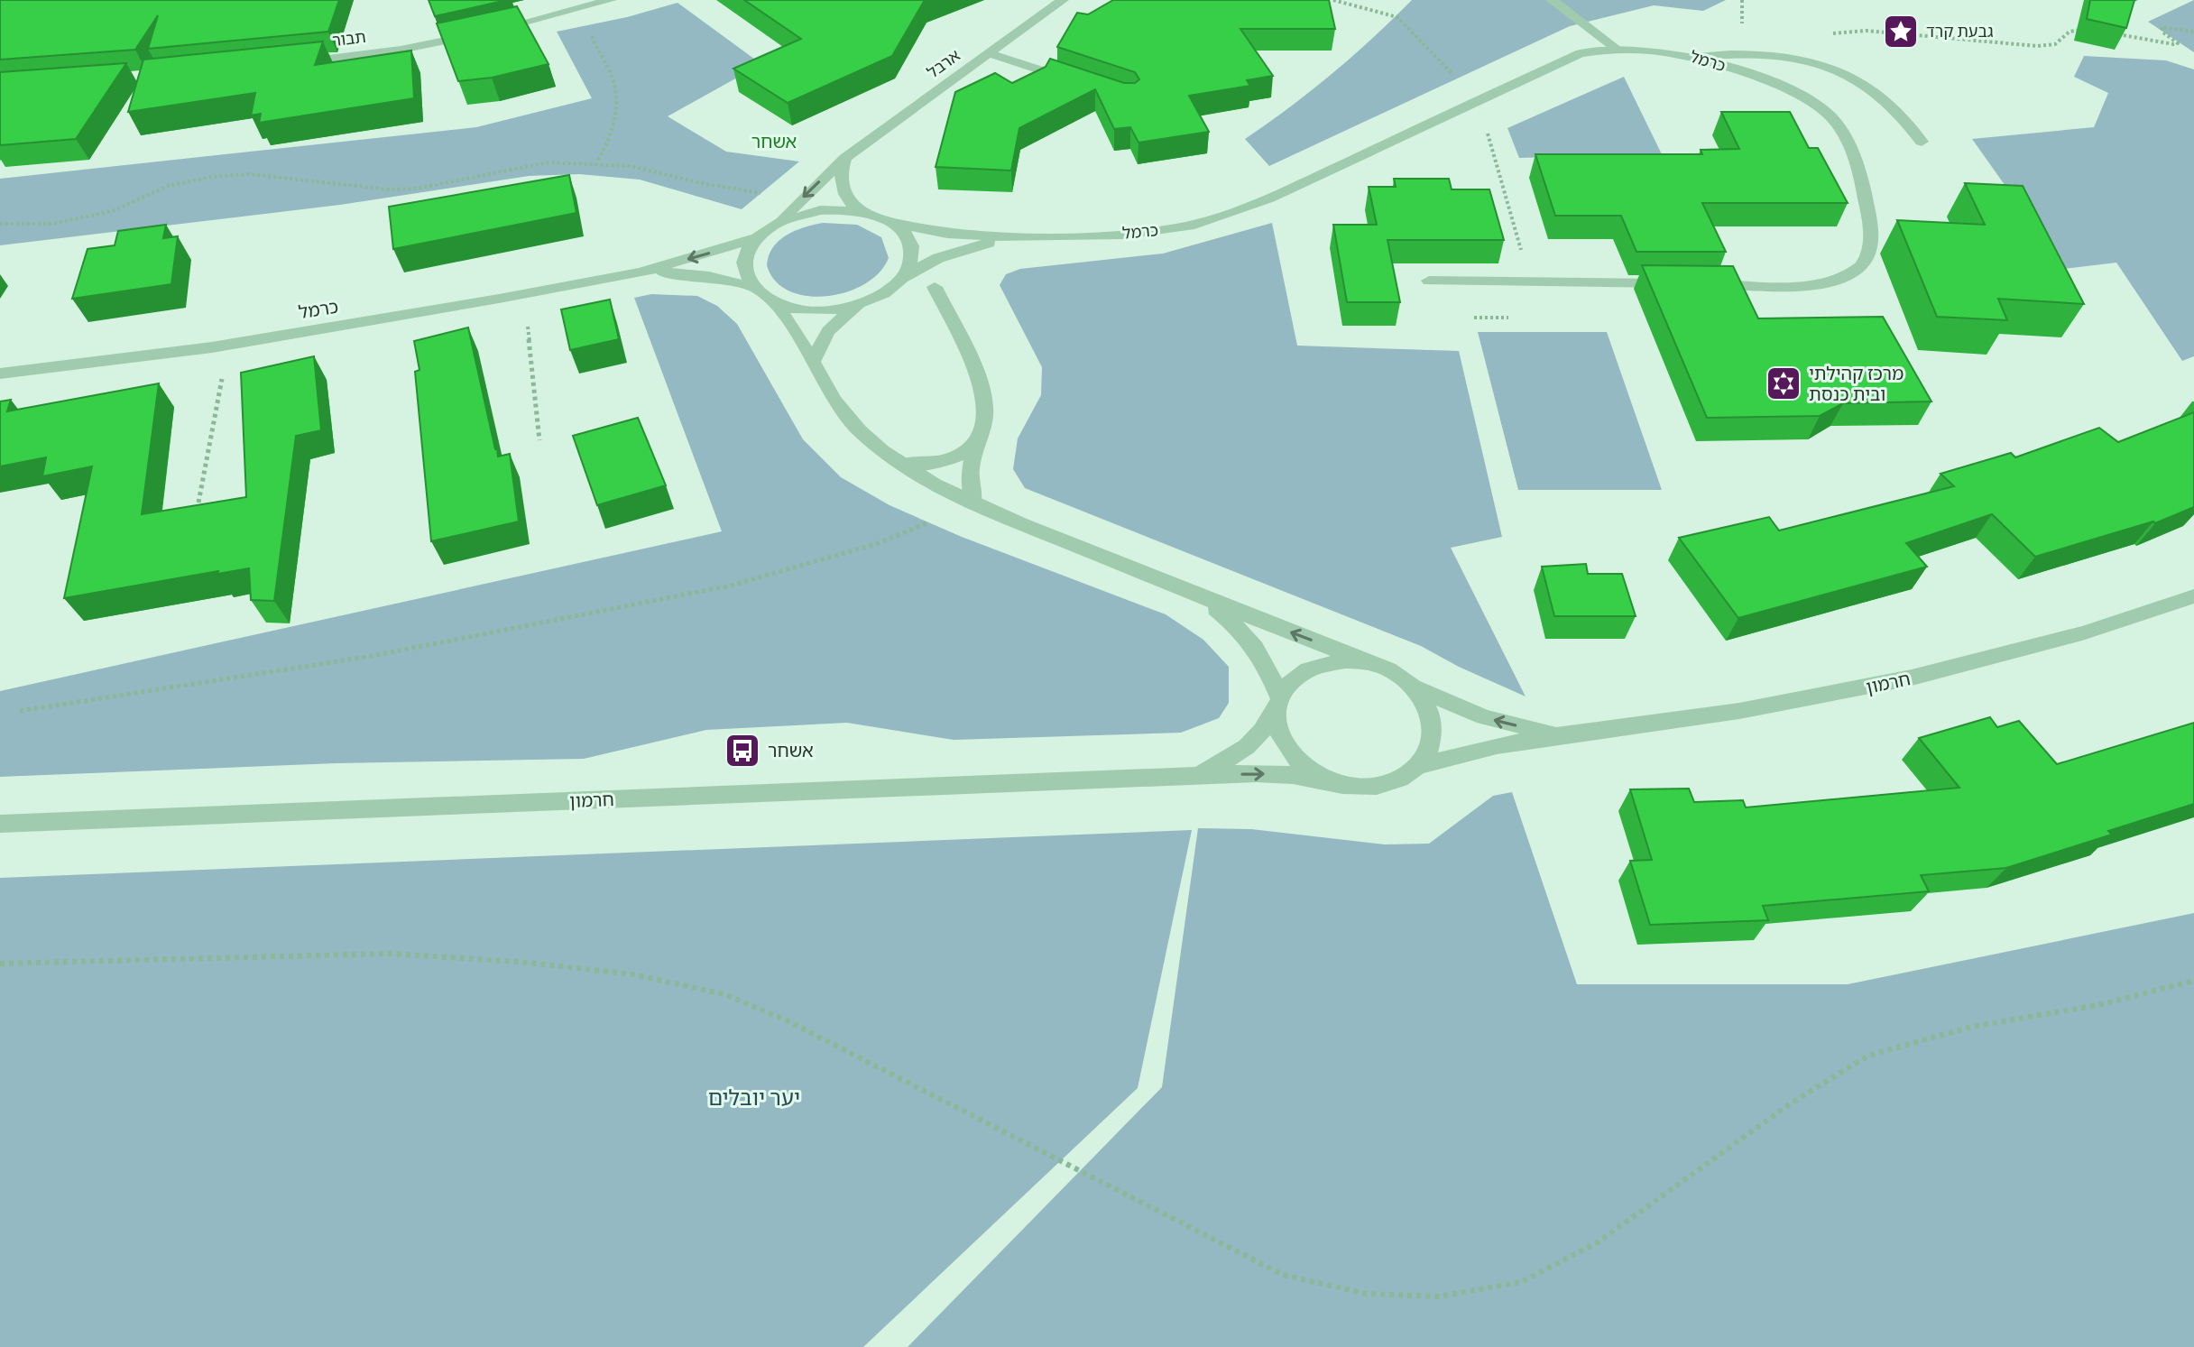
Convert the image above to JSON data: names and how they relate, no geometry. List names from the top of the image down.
{
  "streets": {
    "street": [
      "תבור",
      "כרמל",
      "ארבל",
      "חרמון"
    ]
  },
  "districts": ["אשחר"],
  "parks": ["יער יובלים"],
  "places": {
    "place": ["גבעת קרד"],
    "synagogue": ["מרכז קהילתי ובית כנסת"],
    "bus stop": ["אשחר"]
  }
}
